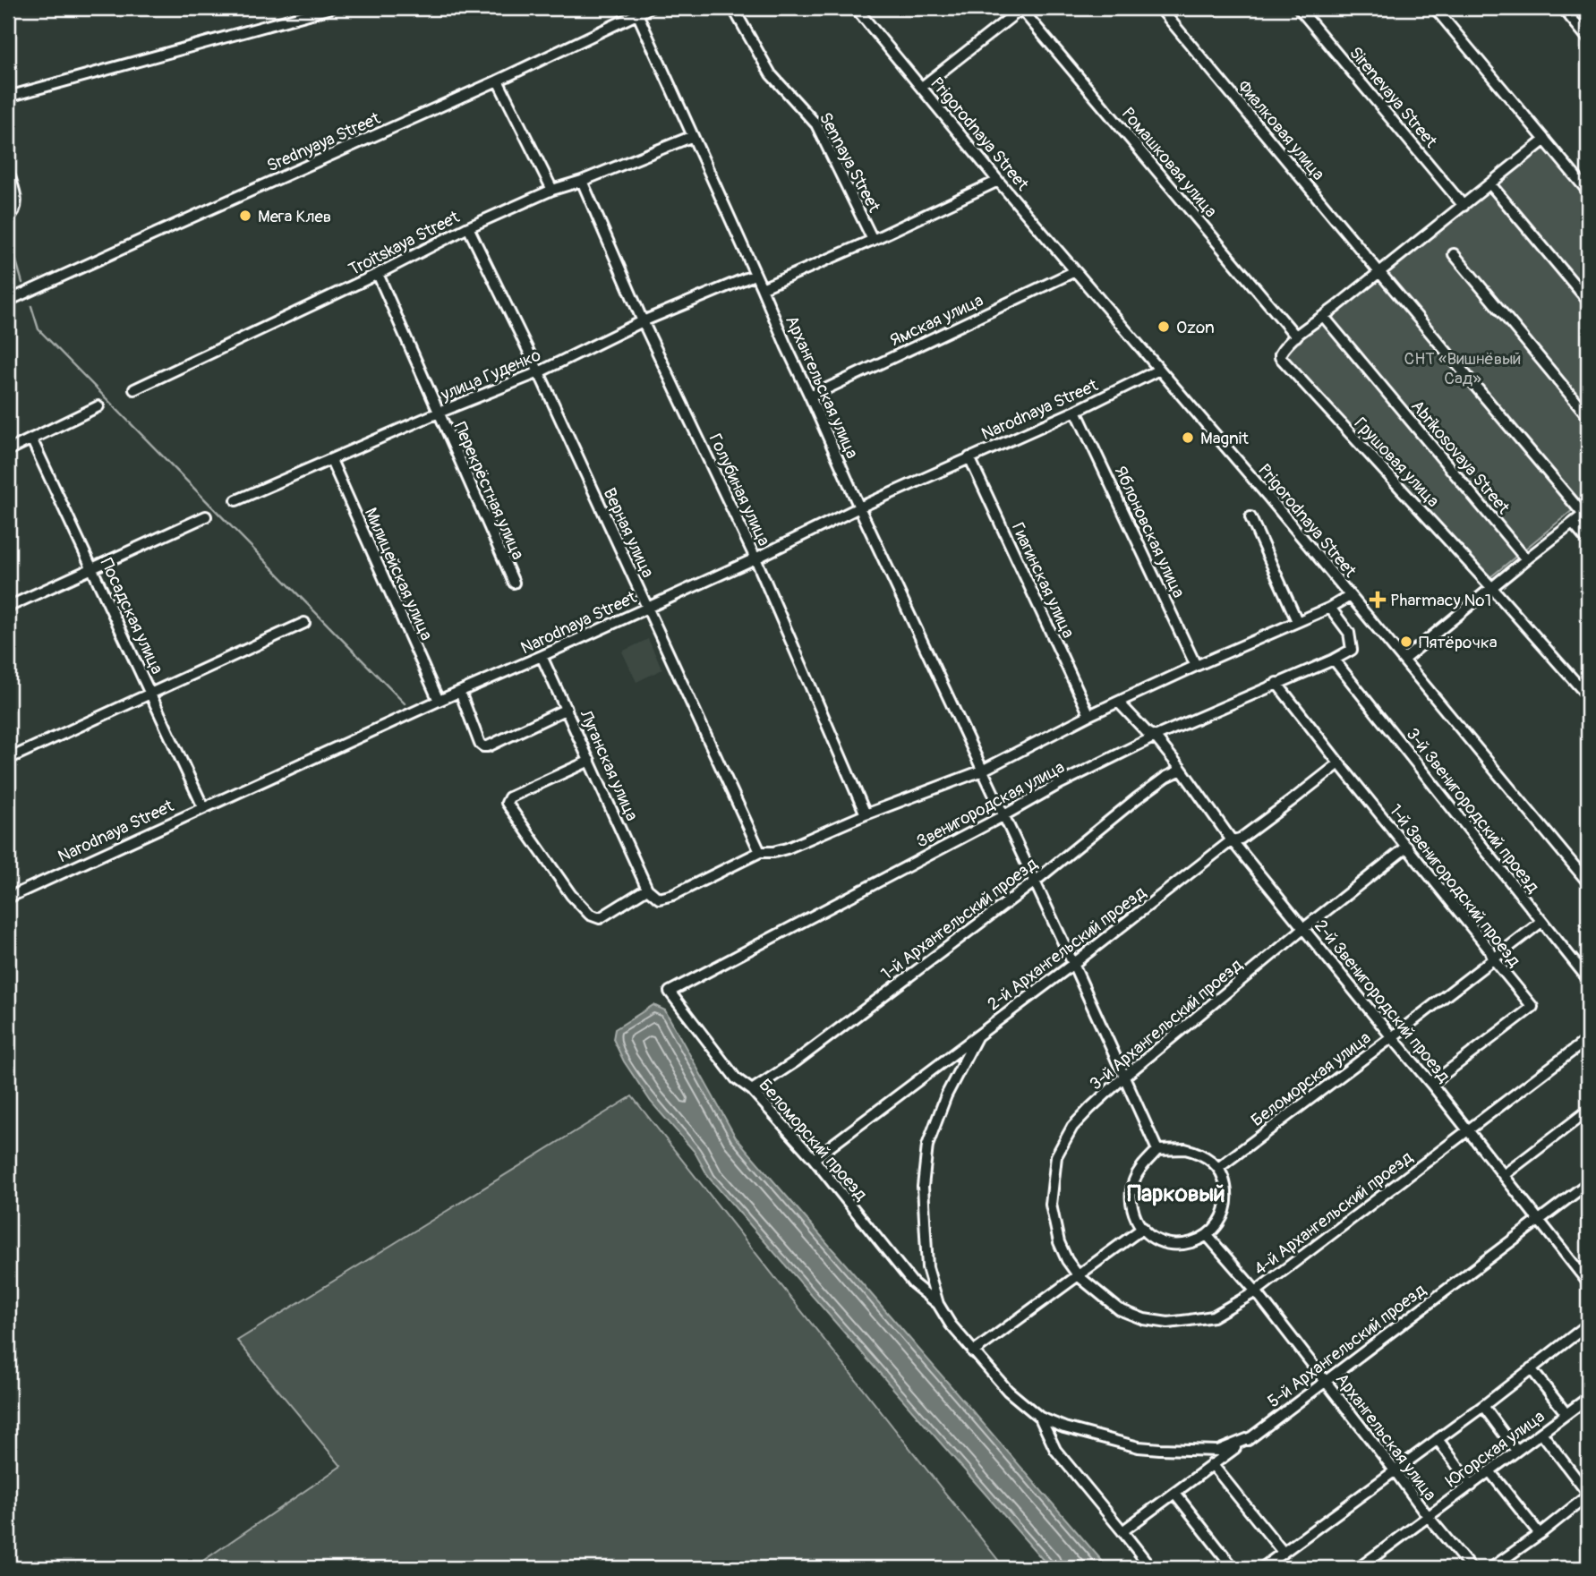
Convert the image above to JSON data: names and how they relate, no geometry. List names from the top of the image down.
{
  "streets": {
    "street": [
      "Sirenevaya Street",
      "Фиалковая улица",
      "Prigorodnaya Street",
      "Srednyaya Street",
      "Sennaya Street",
      "Ромашковая улица",
      "Troitskaya Street",
      "Ямская улица",
      "улица Гуденко",
      "Архангельская улица",
      "Narodnaya Street",
      "Abrikosovaya Street",
      "Грушовая улица",
      "Голубиная улица",
      "Перекрёстная улица",
      "Яблоновская улица",
      "Верная улица",
      "Милицейская улица",
      "Гиагинская улица",
      "Посадская улица",
      "Луганская улица",
      "Звенигородская улица",
      "3-й Звенигородский проезд",
      "1-й Звенигородский проезд",
      "1-й Архангельский проезд",
      "2-й Архангельский проезд",
      "2-й Звенигородский проезд",
      "3-й Архангельский проезд",
      "Беломорская улица",
      "Беломорский проезд",
      "4-й Архангельский проезд",
      "5-й Архангельский проезд",
      "Югорская улица"
    ]
  },
  "crossings": [
    ["Prigorodnaya Street", "Ямская улица"],
    ["Prigorodnaya Street", "Narodnaya Street"],
    ["Prigorodnaya Street", "Звенигородская улица"],
    ["Srednyaya Street", "Архангельская улица"],
    ["Ромашковая улица", "Грушовая улица"],
    ["Troitskaya Street", "Архангельская улица"],
    ["Troitskaya Street", "Голубиная улица"],
    ["Troitskaya Street", "Перекрёстная улица"],
    ["Troitskaya Street", "Верная улица"],
    ["Ямская улица", "Архангельская улица"],
    ["улица Гуденко", "Архангельская улица"],
    ["улица Гуденко", "Голубиная улица"],
    ["улица Гуденко", "Перекрёстная улица"],
    ["улица Гуденко", "Верная улица"],
    ["улица Гуденко", "Милицейская улица"],
    ["Архангельская улица", "Narodnaya Street"],
    ["Архангельская улица", "Звенигородская улица"],
    ["Архангельская улица", "Беломорская улица"],
    ["Архангельская улица", "4-й Архангельский проезд"],
    ["Архангельская улица", "5-й Архангельский проезд"],
    ["Архангельская улица", "Югорская улица"],
    ["Narodnaya Street", "Голубиная улица"],
    ["Narodnaya Street", "Яблоновская улица"],
    ["Narodnaya Street", "Верная улица"],
    ["Narodnaya Street", "Милицейская улица"],
    ["Narodnaya Street", "Гиагинская улица"],
    ["Narodnaya Street", "Посадская улица"],
    ["Narodnaya Street", "Луганская улица"],
    ["Голубиная улица", "Звенигородская улица"],
    ["Яблоновская улица", "Звенигородская улица"],
    ["Верная улица", "Звенигородская улица"],
    ["Гиагинская улица", "Звенигородская улица"],
    ["Луганская улица", "Звенигородская улица"],
    ["Звенигородская улица", "3-й Звенигородский проезд"],
    ["Звенигородская улица", "1-й Звенигородский проезд"],
    ["Звенигородская улица", "2-й Звенигородский проезд"],
    ["Звенигородская улица", "Беломорский проезд"],
    ["3-й Звенигородский проезд", "Беломорская улица"],
    ["1-й Звенигородский проезд", "2-й Архангельский проезд"],
    ["1-й Звенигородский проезд", "2-й Звенигородский проезд"],
    ["1-й Звенигородский проезд", "3-й Архангельский проезд"],
    ["1-й Звенигородский проезд", "Беломорская улица"],
    ["1-й Архангельский проезд", "2-й Звенигородский проезд"],
    ["1-й Архангельский проезд", "Беломорский проезд"],
    ["2-й Архангельский проезд", "2-й Звенигородский проезд"],
    ["2-й Архангельский проезд", "Беломорский проезд"],
    ["2-й Звенигородский проезд", "3-й Архангельский проезд"],
    ["2-й Звенигородский проезд", "Беломорская улица"],
    ["2-й Звенигородский проезд", "4-й Архангельский проезд"],
    ["2-й Звенигородский проезд", "5-й Архангельский проезд"],
    ["3-й Архангельский проезд", "4-й Архангельский проезд"],
    ["Беломорский проезд", "5-й Архангельский проезд"]
  ],
  "districts": ["Парковый"],
  "parks": ["СНТ «Вишнёвый Cад»"],
  "places": {
    "other": [
      "Мега Клев",
      "Ozon",
      "Magnit",
      "Пятёрочка"
    ],
    "health": ["Pharmacy №1"]
  }
}
